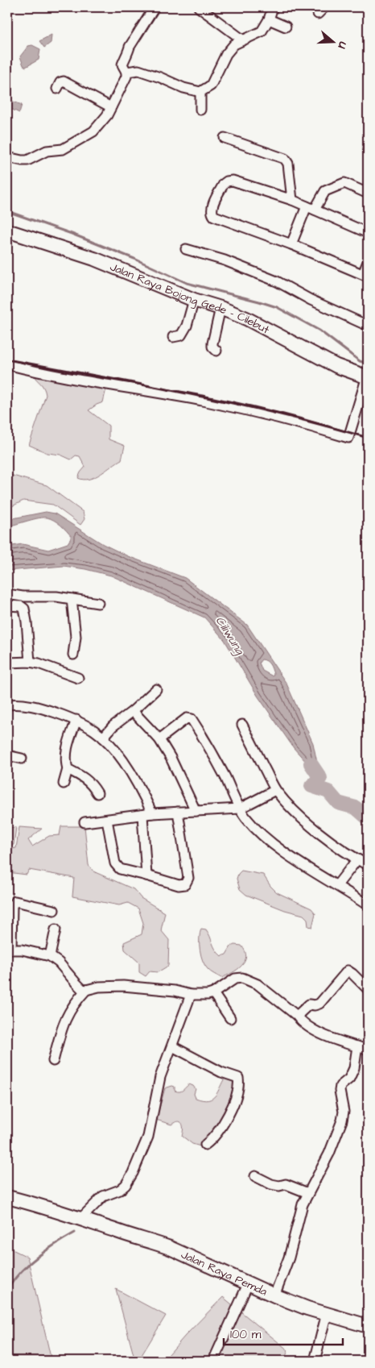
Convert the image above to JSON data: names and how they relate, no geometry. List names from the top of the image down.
{
  "streets": {
    "main road": ["Jalan Raya Bojong Gede - Cilebut", "Jalan Raya Pemda"]
  },
  "water": ["Ciliwung"],
  "scale_bar": "100 m",
  "north": "right"
}
